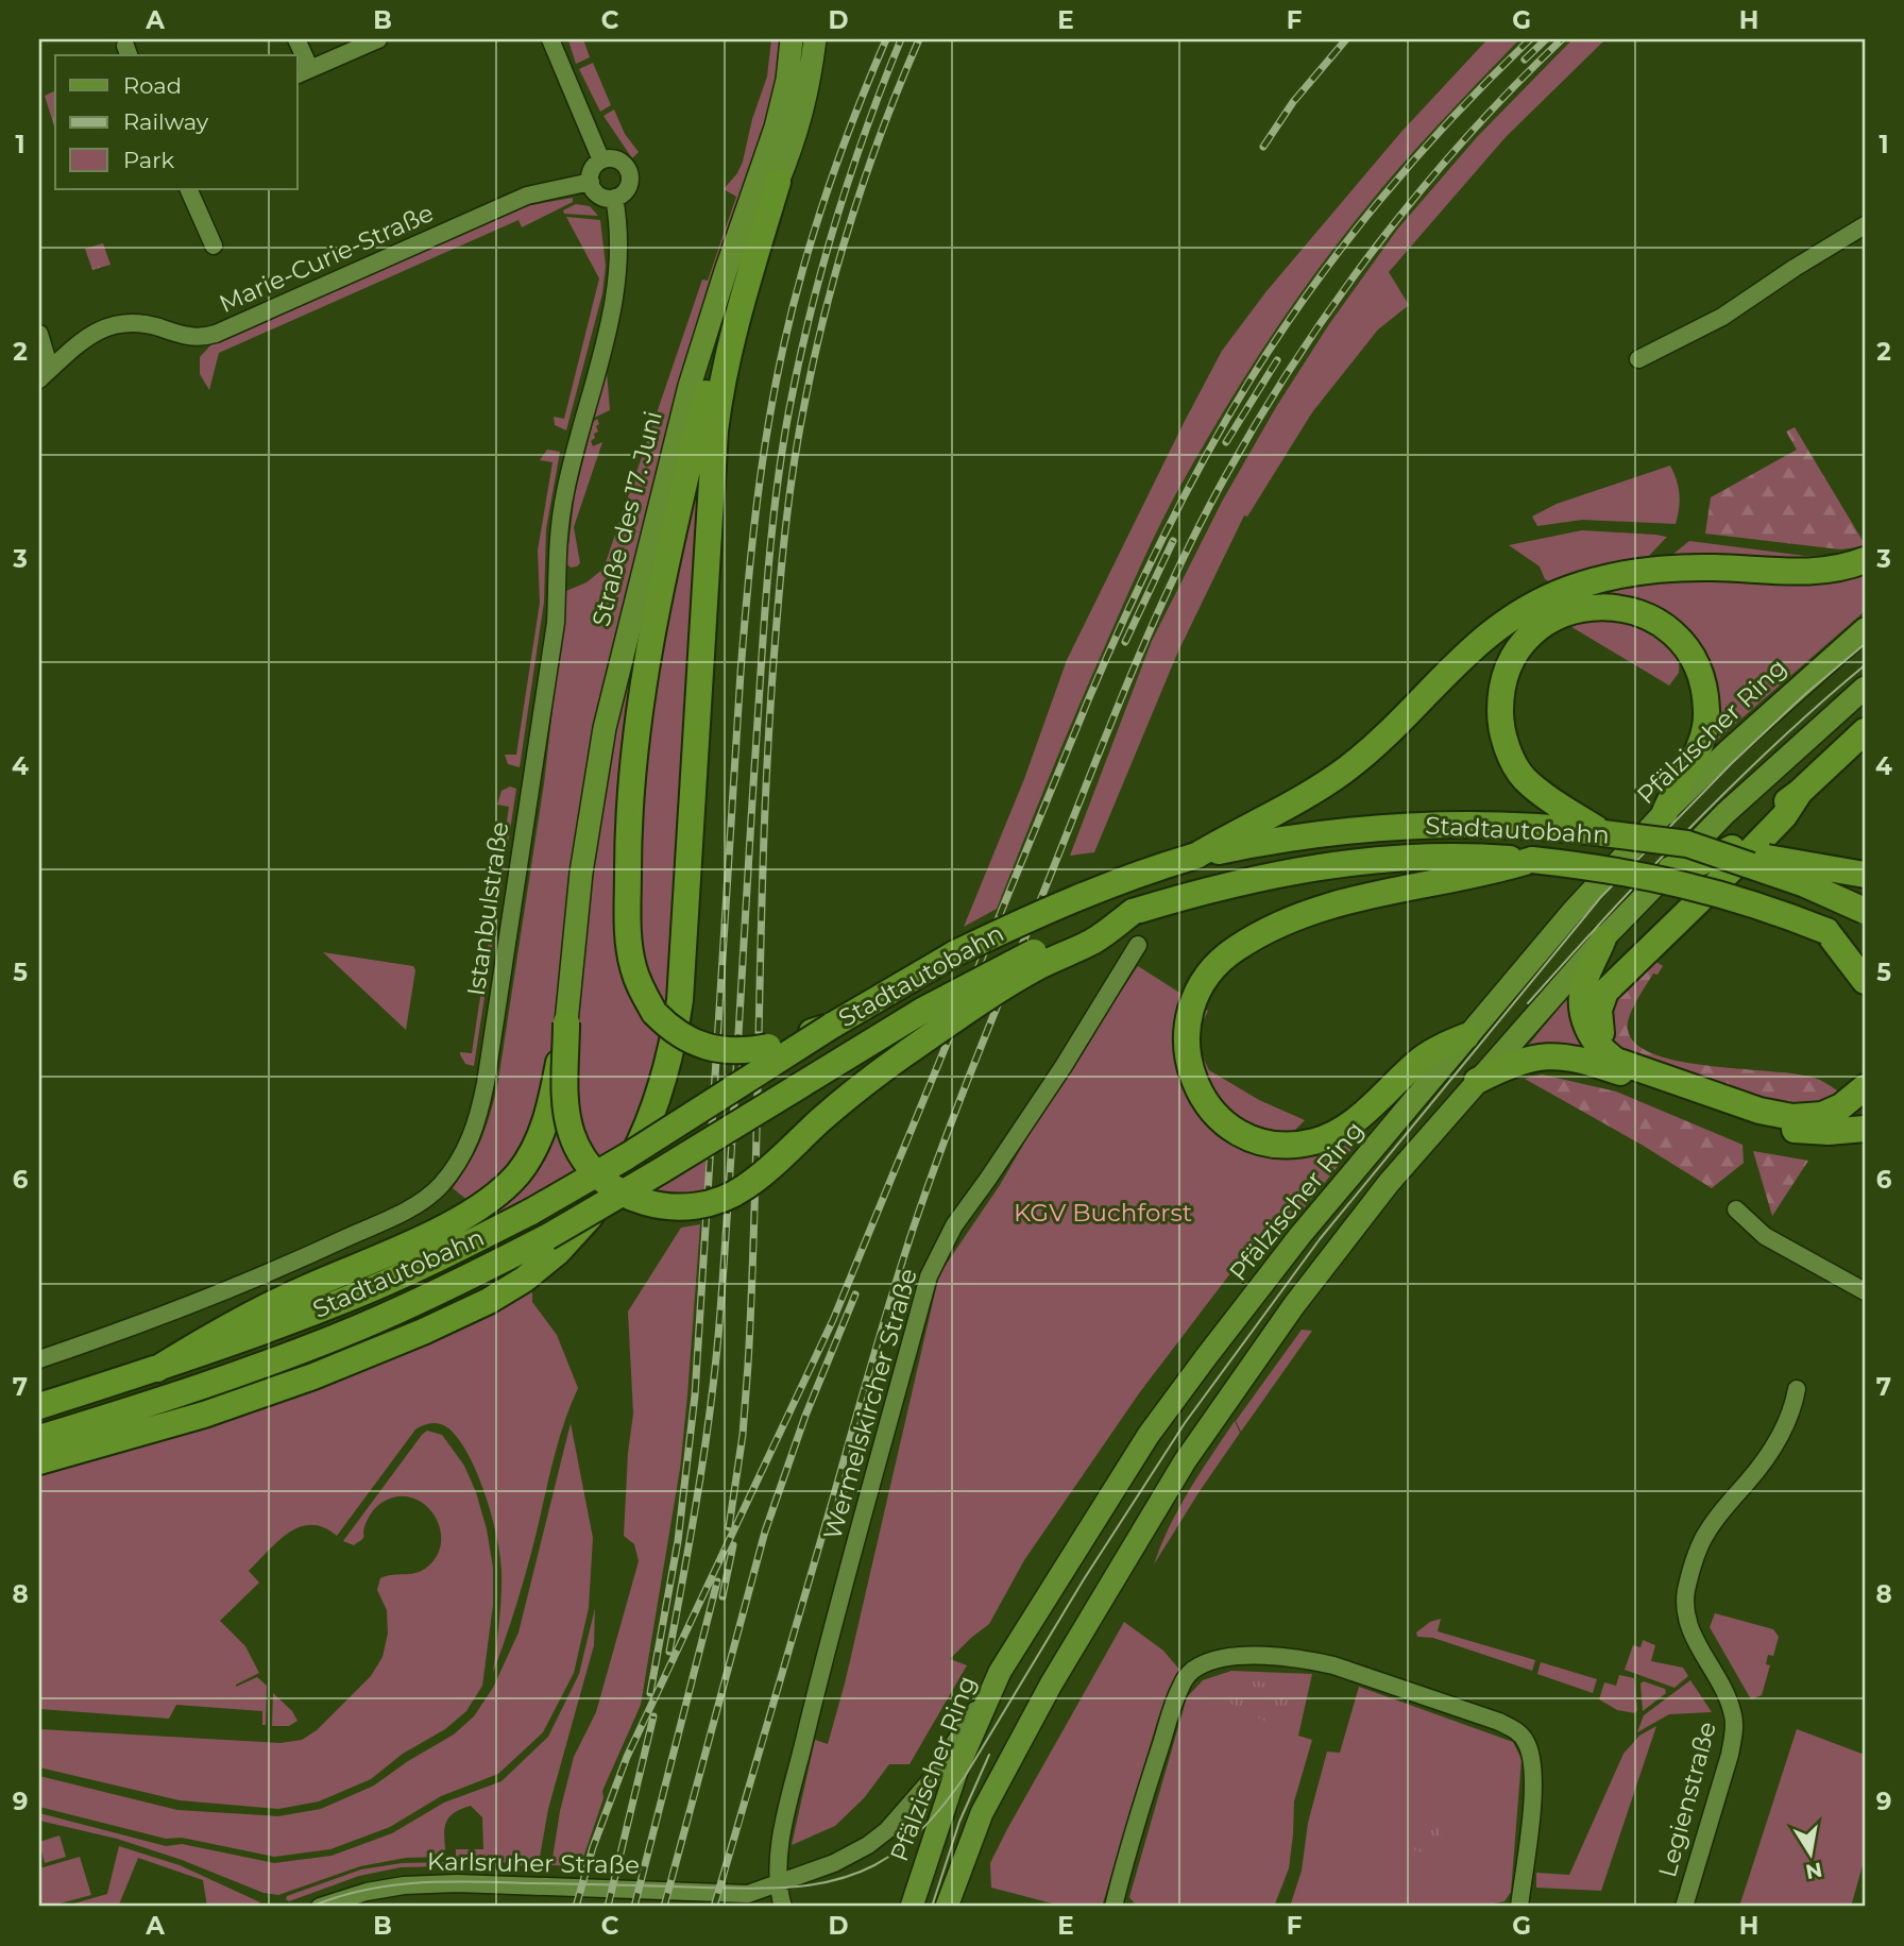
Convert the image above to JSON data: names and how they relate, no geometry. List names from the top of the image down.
{
  "streets": {
    "highway": ["Stadtautobahn"],
    "main road": ["Straße des 17. Juni", "Pfälzischer Ring"],
    "street": [
      "Marie-Curie-Straße",
      "Istanbulstraße",
      "Wermelskircher Straße",
      "Legienstraße",
      "Karlsruher Straße"
    ]
  },
  "crossings": [
    ["Marie-Curie-Straße", "Istanbulstraße"],
    ["Pfälzischer Ring", "Karlsruher Straße"],
    ["Wermelskircher Straße", "Karlsruher Straße"]
  ],
  "parks": ["KGV Buchforst"],
  "legend": ["Road", "Railway", "Park"],
  "north": "bottom",
  "grid": {
    "columns": [
      "A",
      "B",
      "C",
      "D",
      "E",
      "F",
      "G",
      "H"
    ],
    "rows": [
      "1",
      "2",
      "3",
      "4",
      "5",
      "6",
      "7",
      "8",
      "9"
    ]
  }
}
